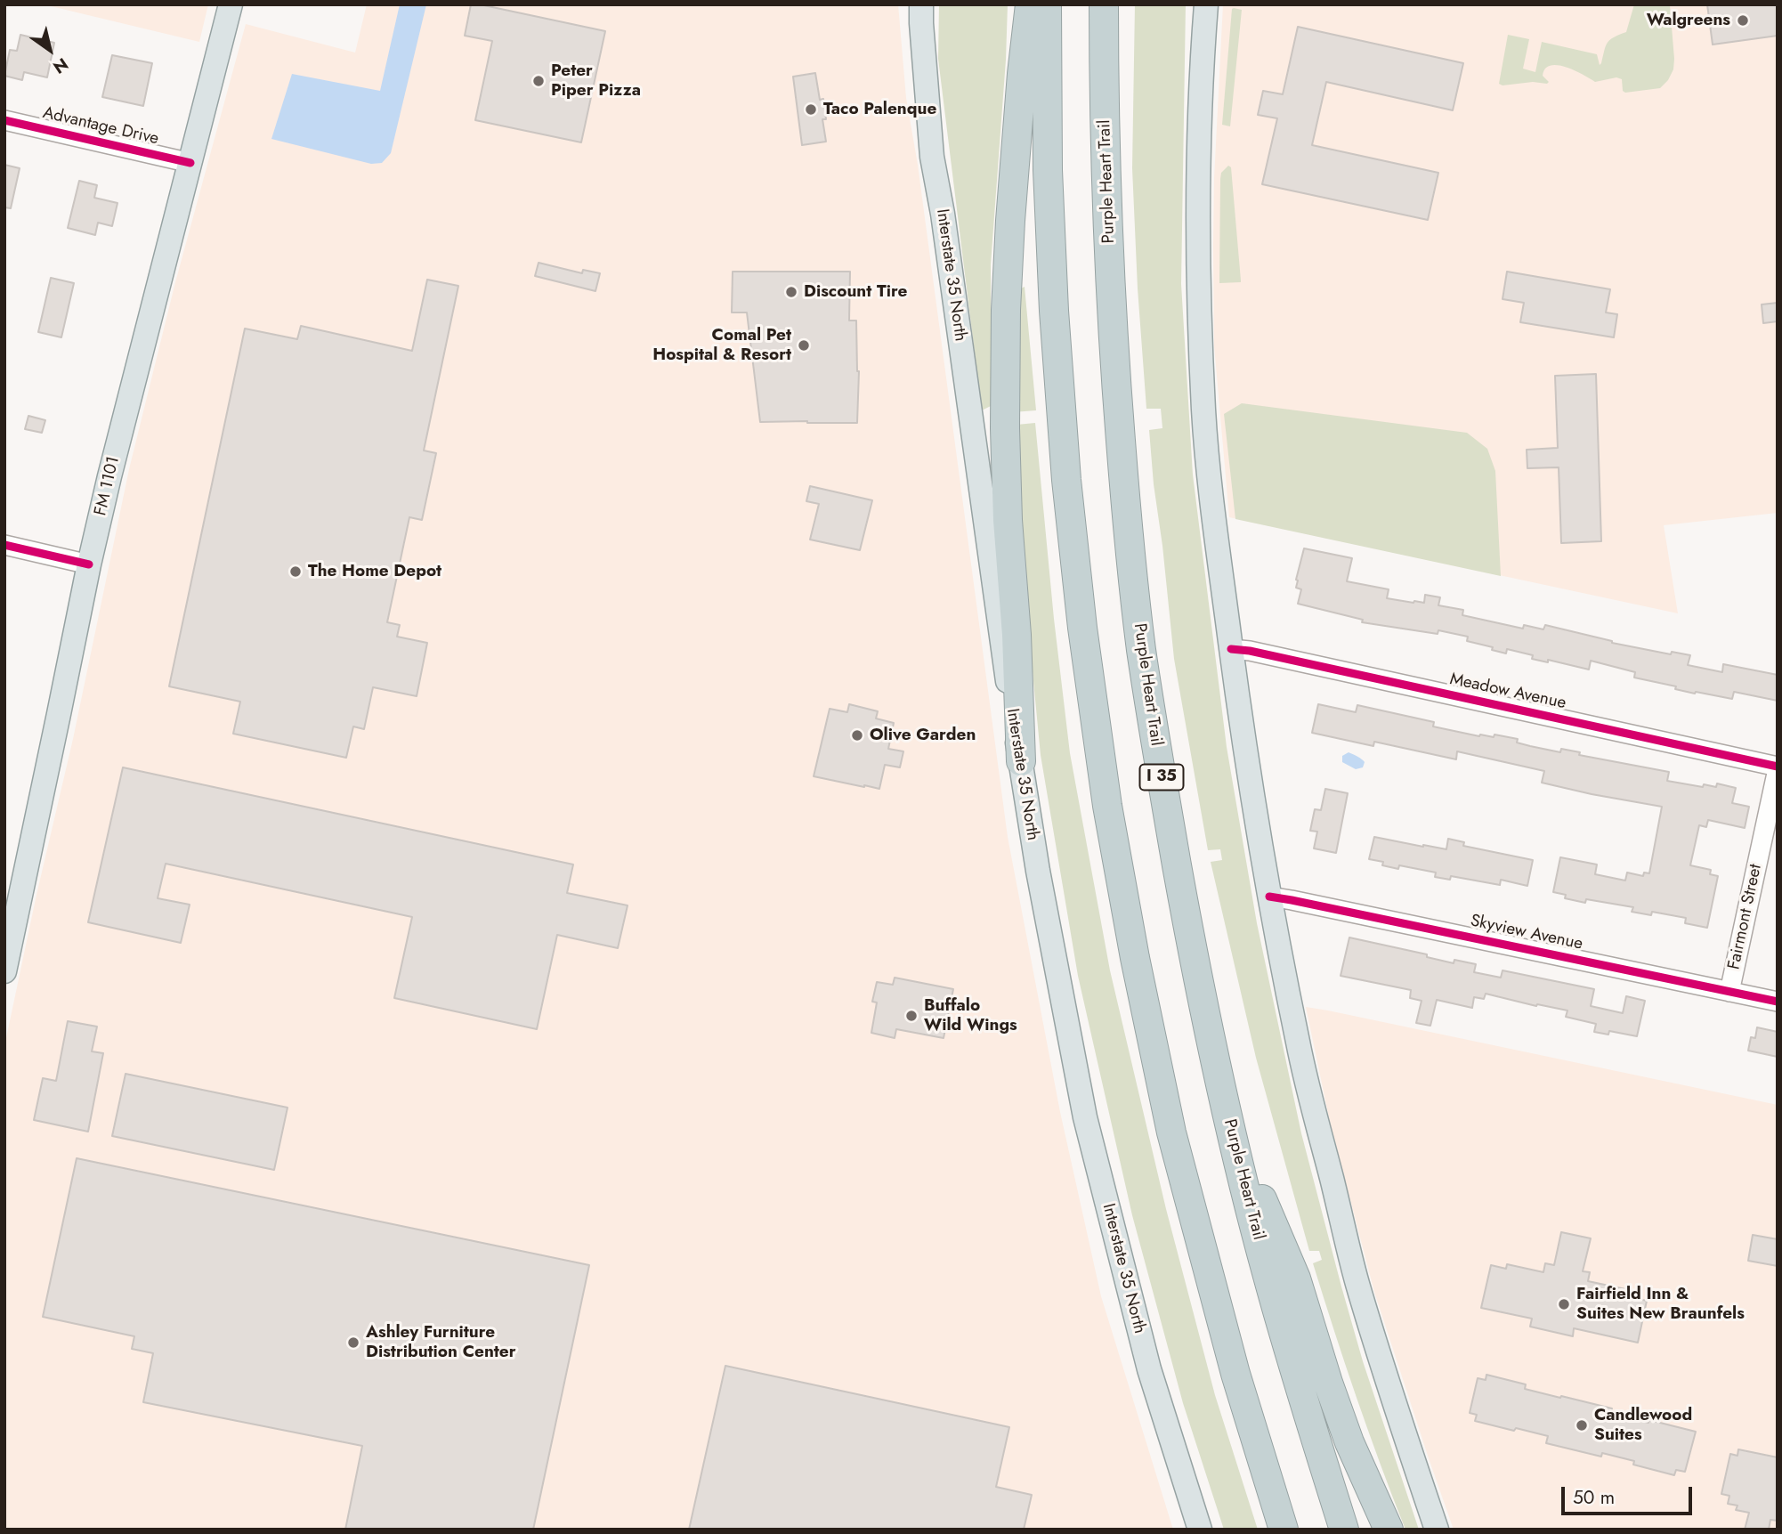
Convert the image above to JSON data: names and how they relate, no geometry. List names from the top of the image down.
{
  "streets": {
    "highway": ["Purple Heart Trail", "I 35"],
    "main road": ["Interstate 35 North", "FM 1101"],
    "street": [
      "Advantage Drive",
      "Meadow Avenue",
      "Fairmont Street",
      "Skyview Avenue"
    ]
  },
  "crossings": [
    ["Advantage Drive", "FM 1101"],
    ["Meadow Avenue", "Fairmont Street"],
    ["Fairmont Street", "Skyview Avenue"]
  ],
  "places": [
    "Walgreens",
    "Peter Piper Pizza",
    "Taco Palenque",
    "Discount Tire",
    "Comal Pet Hospital & Resort",
    "The Home Depot",
    "Olive Garden",
    "Buffalo Wild Wings",
    "Fairfield Inn & Suites New Braunfels",
    "Ashley Furniture Distribution Center",
    "Candlewood Suites"
  ],
  "scale_bar": "50 m",
  "north": "bottom right"
}
